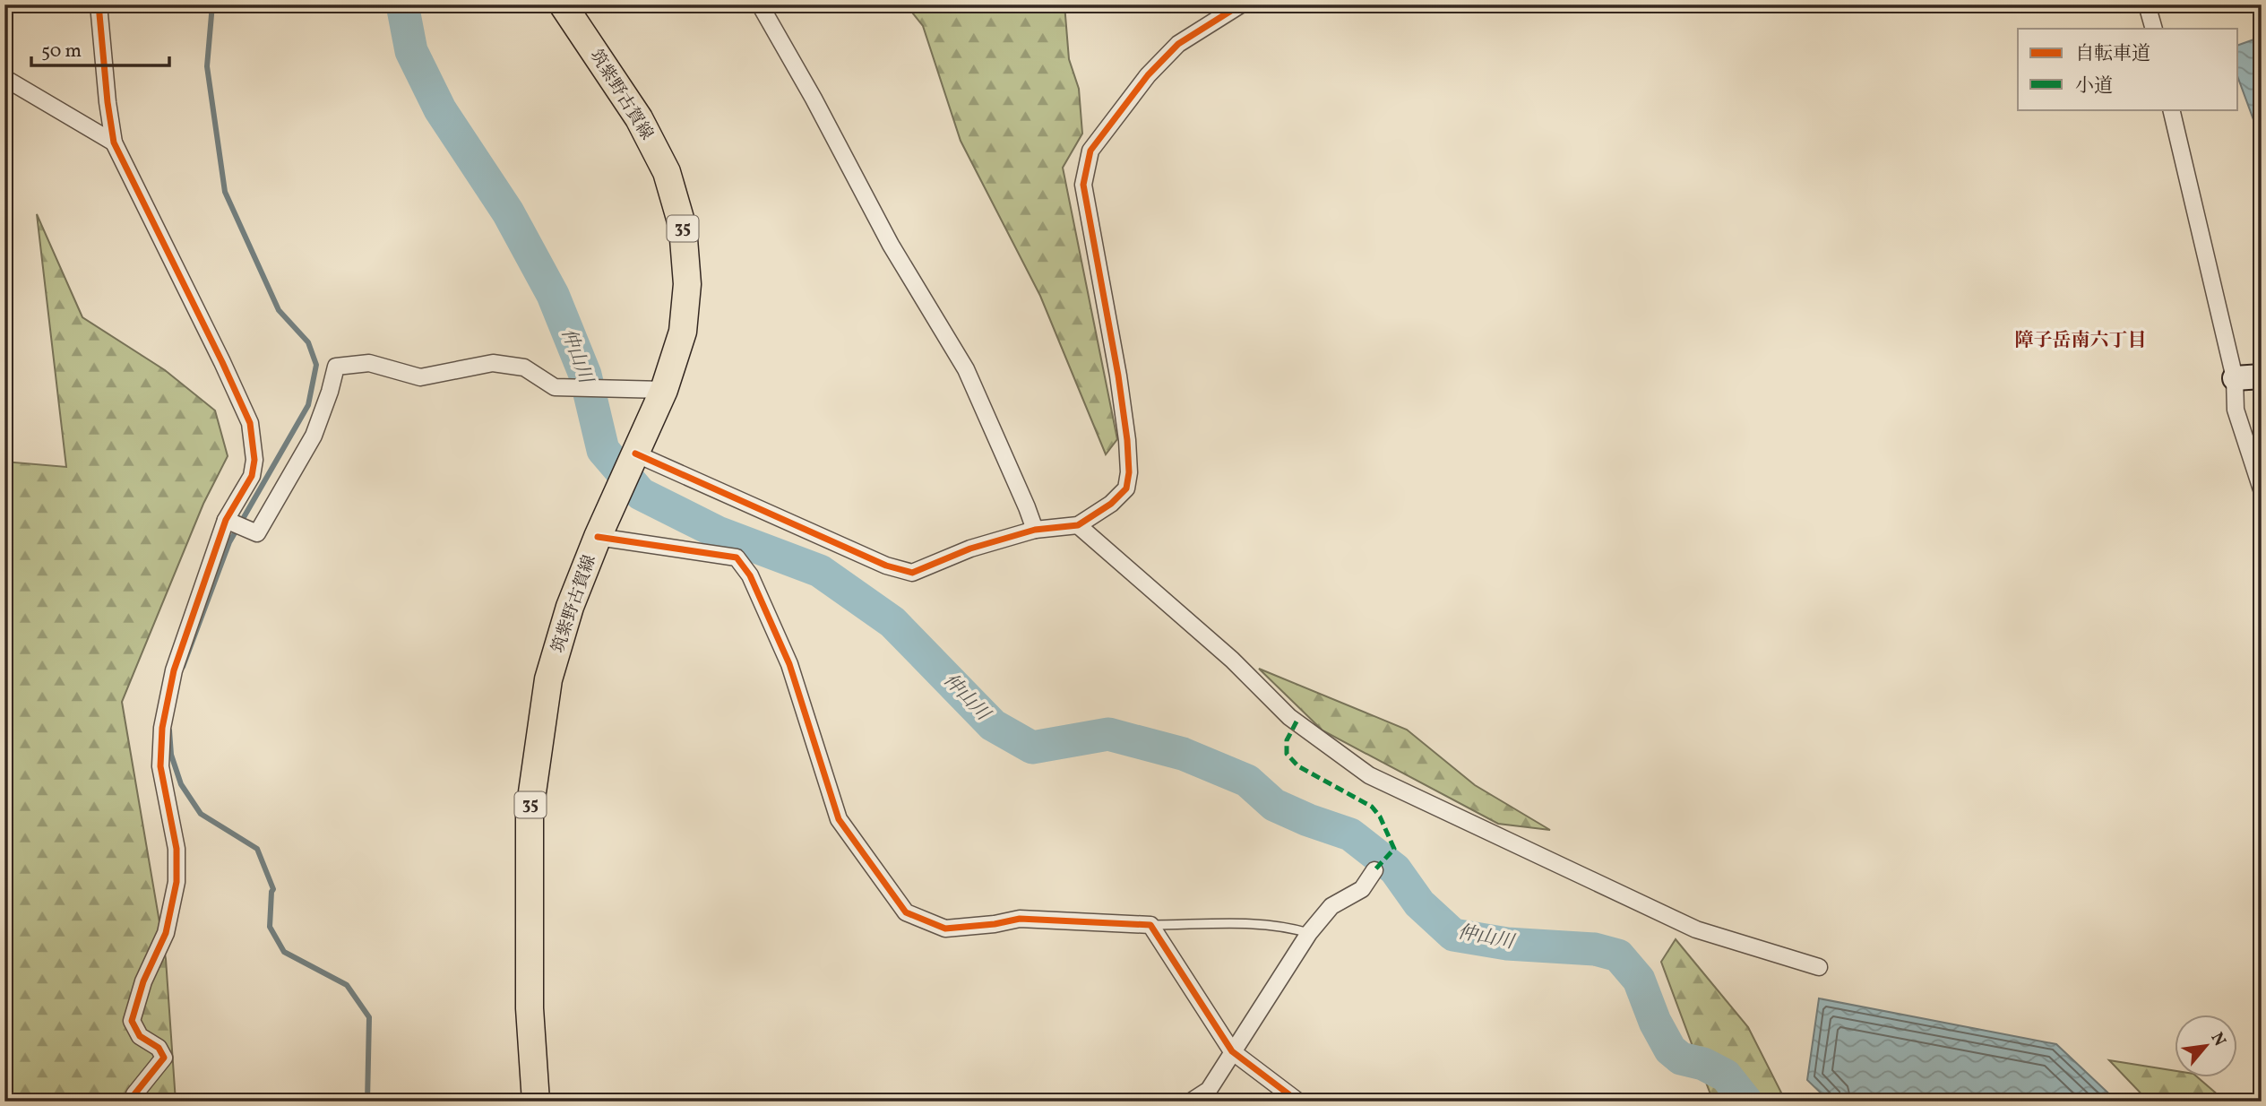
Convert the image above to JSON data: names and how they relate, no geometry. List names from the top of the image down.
{
  "streets": {
    "main road": ["筑紫野古賀線", "35"]
  },
  "districts": ["障子岳南六丁目"],
  "water": ["仲山川"],
  "legend": ["自転車道", "小道"],
  "scale_bar": "50 m",
  "north": "top right"
}
